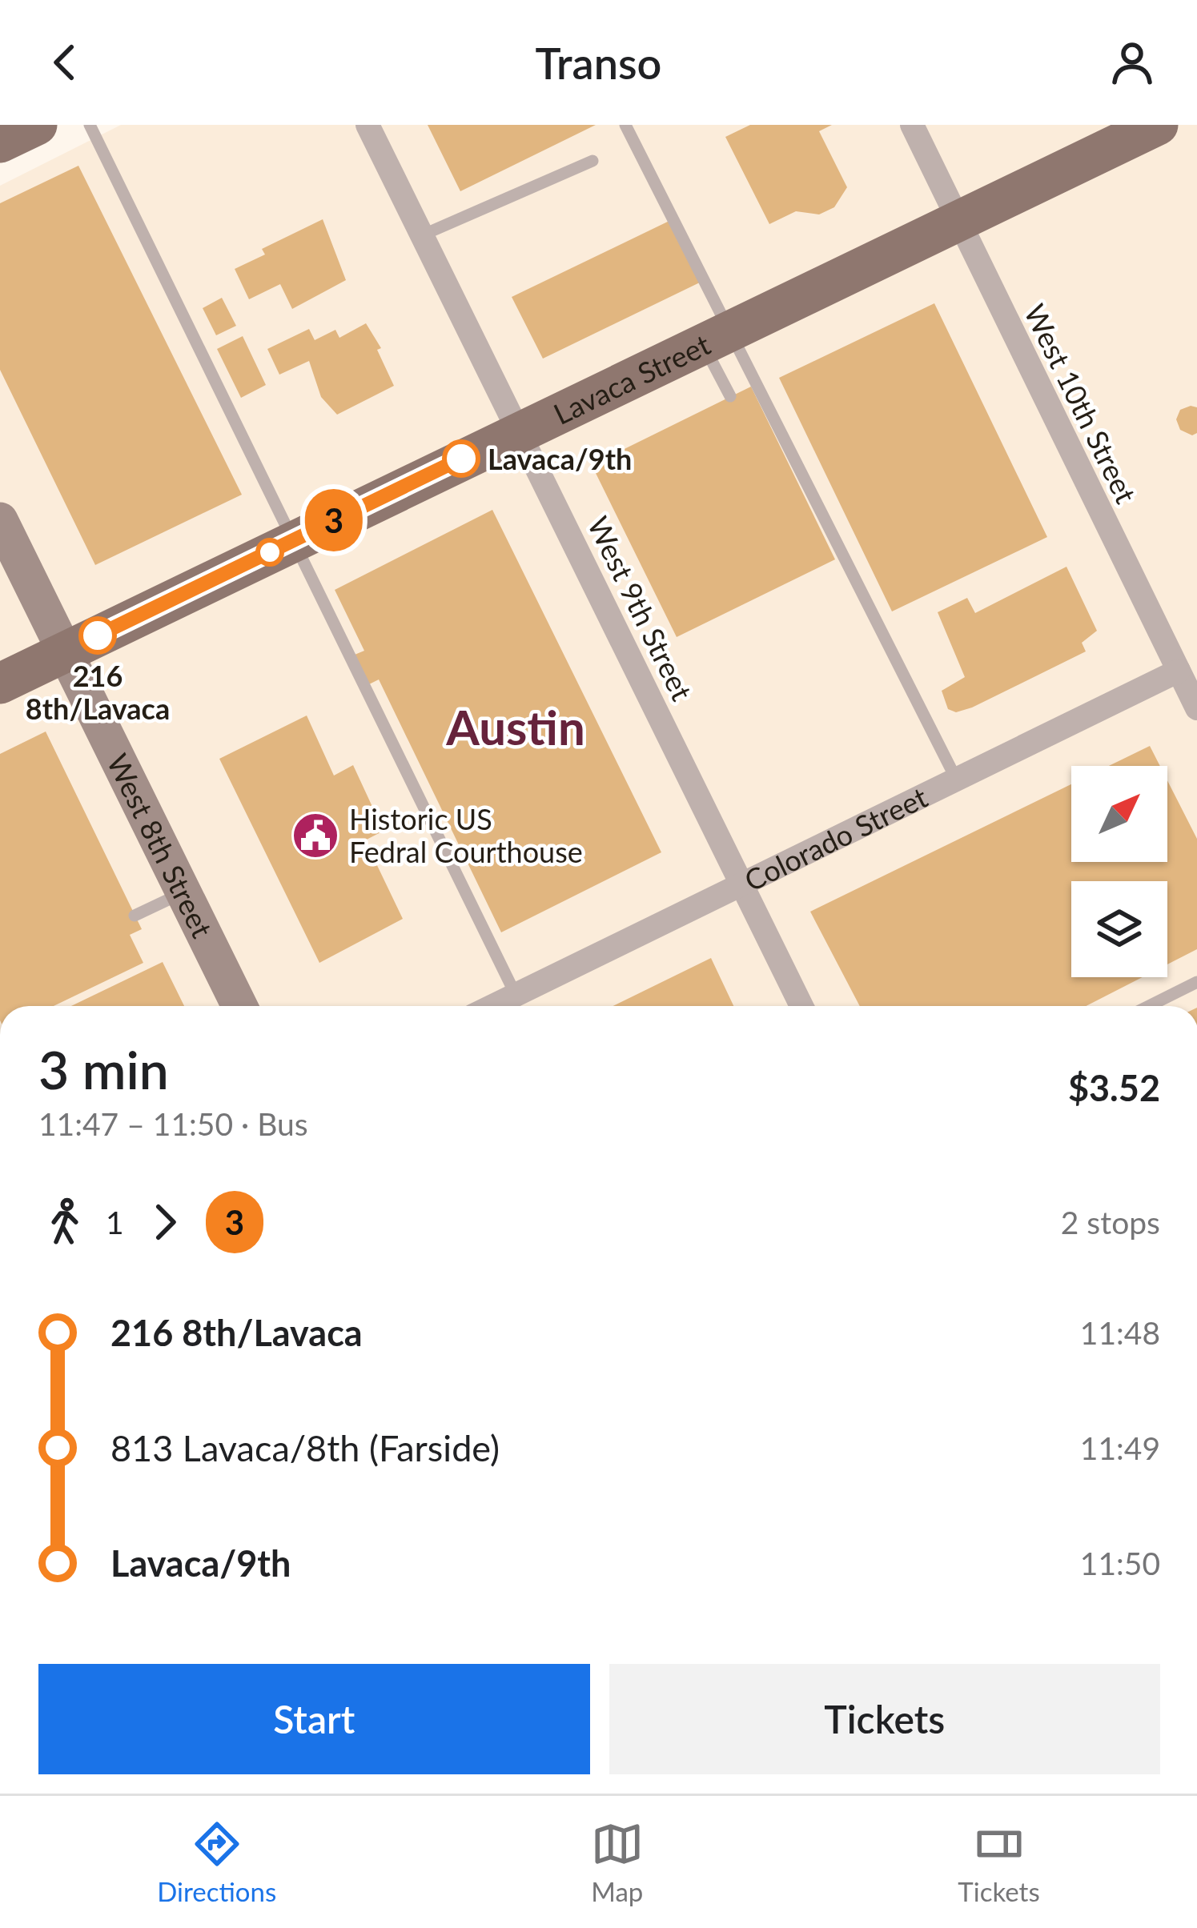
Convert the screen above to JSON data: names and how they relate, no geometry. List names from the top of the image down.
{
  "streets": {
    "main road": ["Lavaca Street", "West 8th Street"],
    "street": ["West 10th Street", "West 9th Street", "Colorado Street"]
  },
  "crossings": [
    ["Lavaca Street", "West 10th Street"],
    ["Lavaca Street", "West 9th Street"],
    ["Lavaca Street", "West 8th Street"],
    ["West 10th Street", "Colorado Street"],
    ["West 9th Street", "Colorado Street"]
  ],
  "districts": ["Austin"],
  "places": {
    "other": ["Lavaca/9th", "216 8th/Lavaca"],
    "public building": ["Historic US Fedral Courthouse"]
  },
  "lines": ["bus line 3"],
  "north": "top right",
  "page": {
    "header": "Transo",
    "on_map": "3",
    "heading": ["3 min", "11:47 – 11:50 · Bus", "$3.52"],
    "legs": ["1", "3", "2 stops"],
    "list": [
      {
        "name": "216 8th/Lavaca",
        "value": "11:48"
      },
      {
        "name": "813 Lavaca/8th (Farside)",
        "value": "11:49"
      },
      {
        "name": "Lavaca/9th",
        "value": "11:50"
      }
    ],
    "buttons": ["Start", "Tickets"],
    "tabs": ["Directions", "Map", "Tickets"]
  }
}
